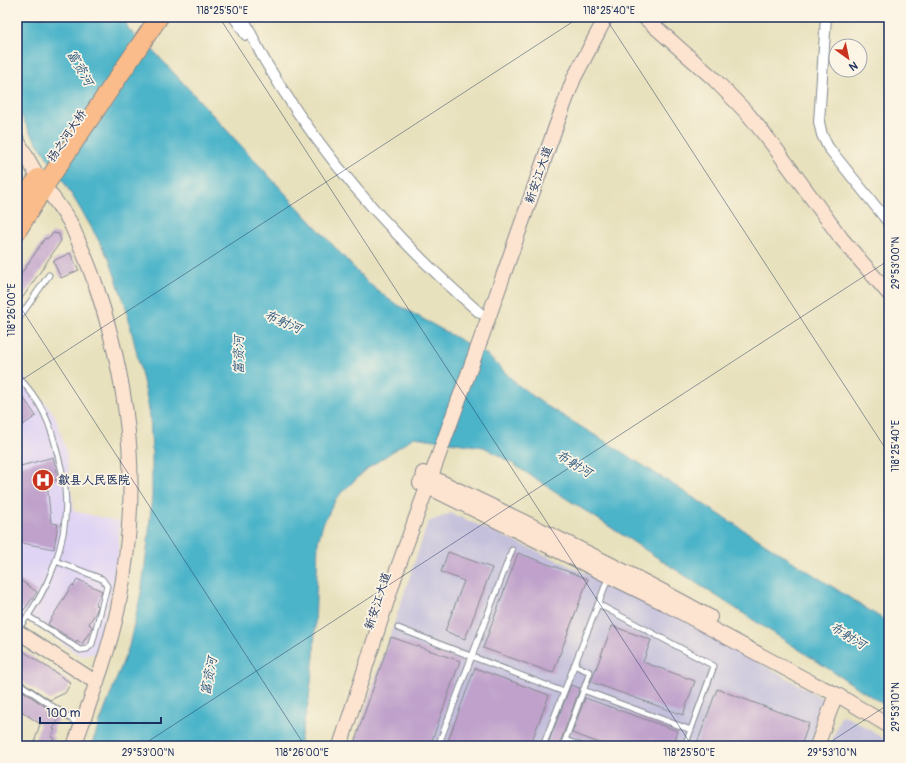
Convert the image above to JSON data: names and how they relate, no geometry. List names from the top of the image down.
{
  "streets": {
    "highway": ["扬之河大桥"],
    "main road": ["新安江大道"]
  },
  "water": ["富资河", "布射河"],
  "places": {
    "hospital": ["歙县人民医院"]
  },
  "scale_bar": "100 m",
  "north": "bottom right",
  "coordinates": [
    "118°25'50\"E",
    "118°25'40\"E",
    "29°53'00\"N",
    "118°26'00\"E",
    "29°53'10\"N"
  ]
}
